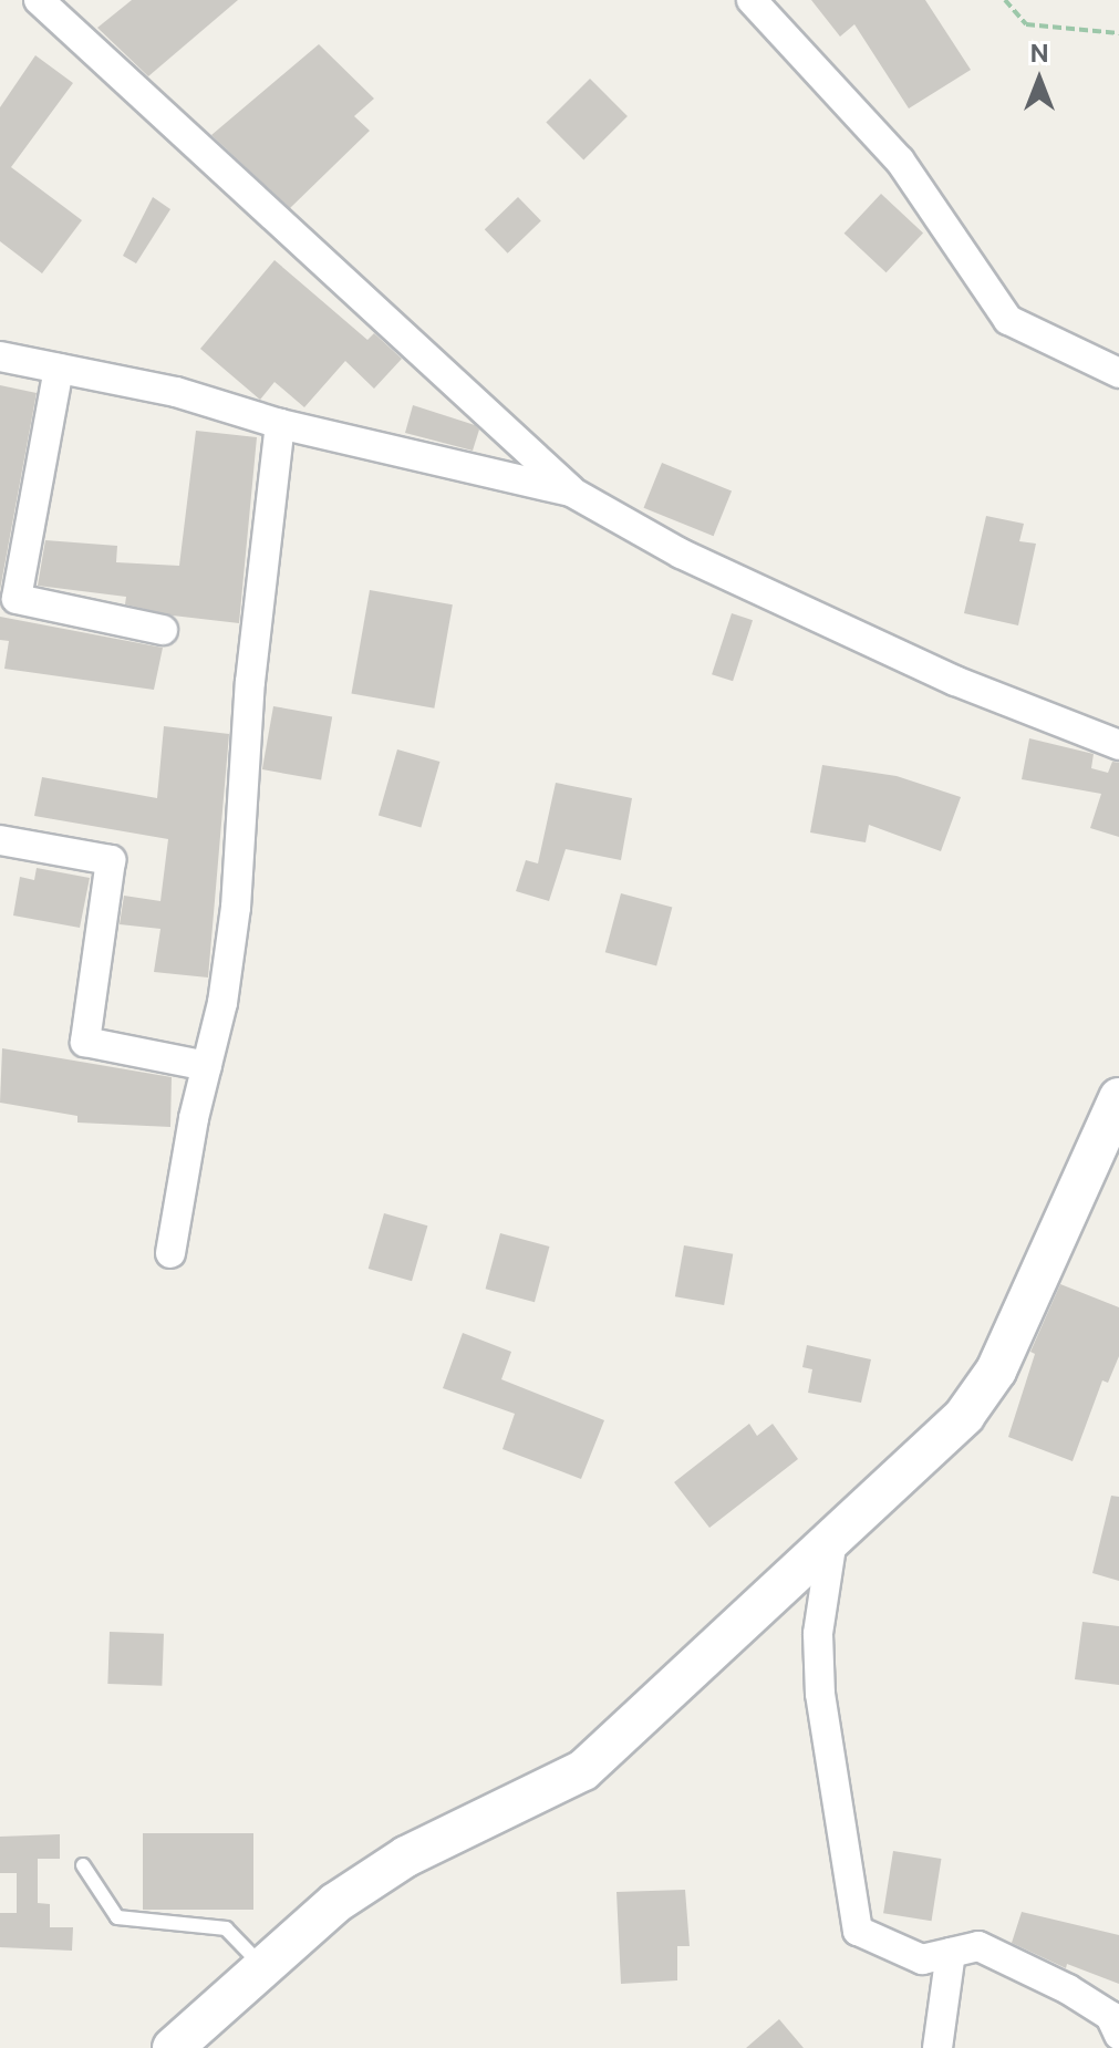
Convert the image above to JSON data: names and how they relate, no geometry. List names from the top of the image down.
{
  "north": "top"
}
